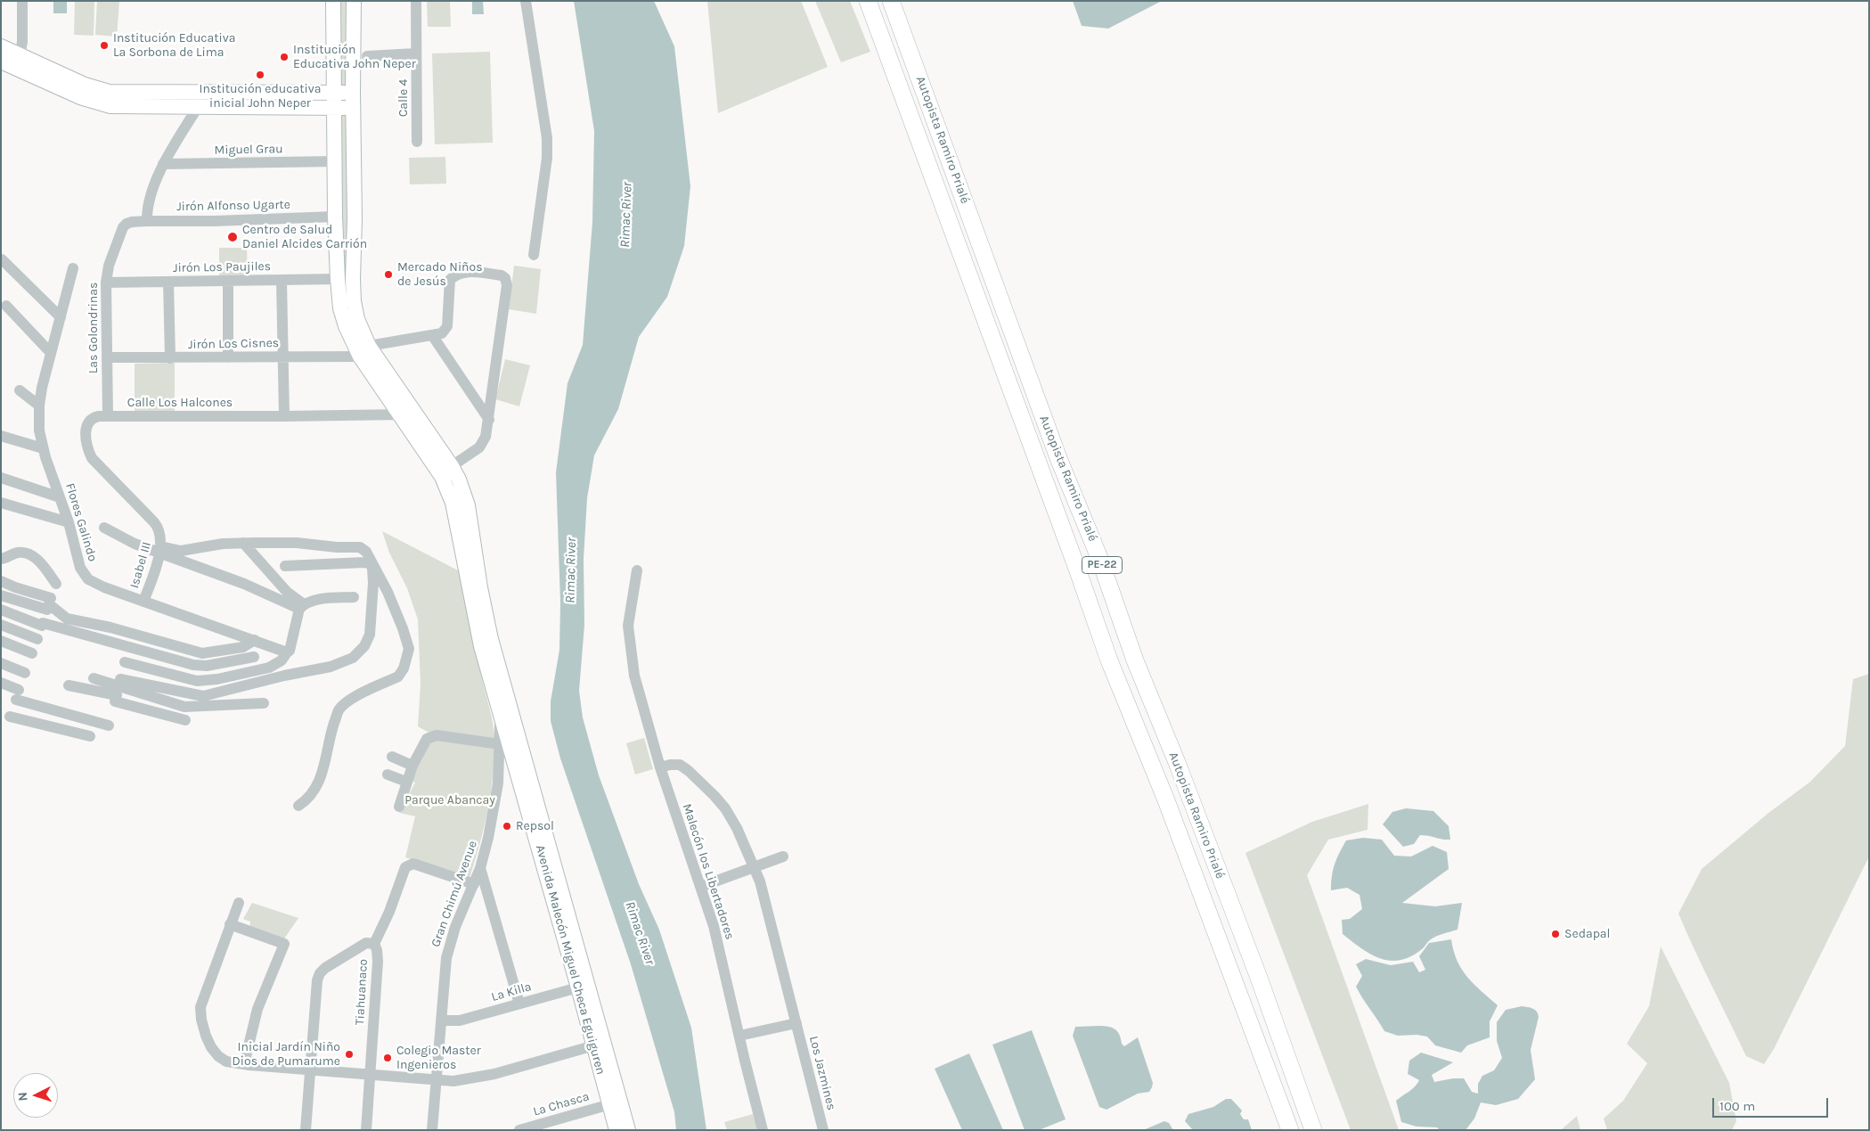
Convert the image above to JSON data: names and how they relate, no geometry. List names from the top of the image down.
{
  "streets": {
    "highway": ["Autopista Ramiro Prialé", "PE-22"],
    "main road": ["Avenida Malecón Miguel Checa Eguiguren"],
    "street": [
      "Calle 4",
      "Miguel Grau",
      "Jirón Alfonso Ugarte",
      "Jirón Los Paujiles",
      "Las Golondrinas",
      "Jirón Los Cisnes",
      "Calle Los Halcones",
      "Flores Galindo",
      "Isabel III",
      "Malecón los Libertadores",
      "Gran Chimú Avenue",
      "Tiahuanaco",
      "La Killa",
      "Los Jazmines",
      "La Chasca"
    ]
  },
  "crossings": [
    ["Miguel Grau", "Avenida Malecón Miguel Checa Eguiguren"],
    ["Jirón Alfonso Ugarte", "Las Golondrinas"],
    ["Jirón Alfonso Ugarte", "Avenida Malecón Miguel Checa Eguiguren"],
    ["Jirón Los Paujiles", "Las Golondrinas"],
    ["Jirón Los Paujiles", "Avenida Malecón Miguel Checa Eguiguren"],
    ["Las Golondrinas", "Jirón Los Cisnes"],
    ["Las Golondrinas", "Calle Los Halcones"],
    ["Jirón Los Cisnes", "Avenida Malecón Miguel Checa Eguiguren"],
    ["Calle Los Halcones", "Isabel III"],
    ["Calle Los Halcones", "Avenida Malecón Miguel Checa Eguiguren"],
    ["Flores Galindo", "Isabel III"],
    ["Malecón los Libertadores", "Los Jazmines"],
    ["Gran Chimú Avenue", "Avenida Malecón Miguel Checa Eguiguren"],
    ["Gran Chimú Avenue", "Tiahuanaco"],
    ["Gran Chimú Avenue", "La Killa"],
    ["Avenida Malecón Miguel Checa Eguiguren", "La Killa"],
    ["Avenida Malecón Miguel Checa Eguiguren", "La Chasca"]
  ],
  "water": ["Rimac River"],
  "parks": ["Parque Abancay"],
  "places": [
    "Institución Educativa La Sorbona de Lima",
    "Institución Educativa John Neper",
    "Institución educativa inicial John Neper",
    "Centro de Salud Daniel Alcides Carrión",
    "Mercado Niños de Jesús",
    "Repsol",
    "Sedapal",
    "Inicial Jardín Niño Dios de Pumarume",
    "Colegio Master Ingenieros"
  ],
  "scale_bar": "100 m",
  "north": "left"
}
